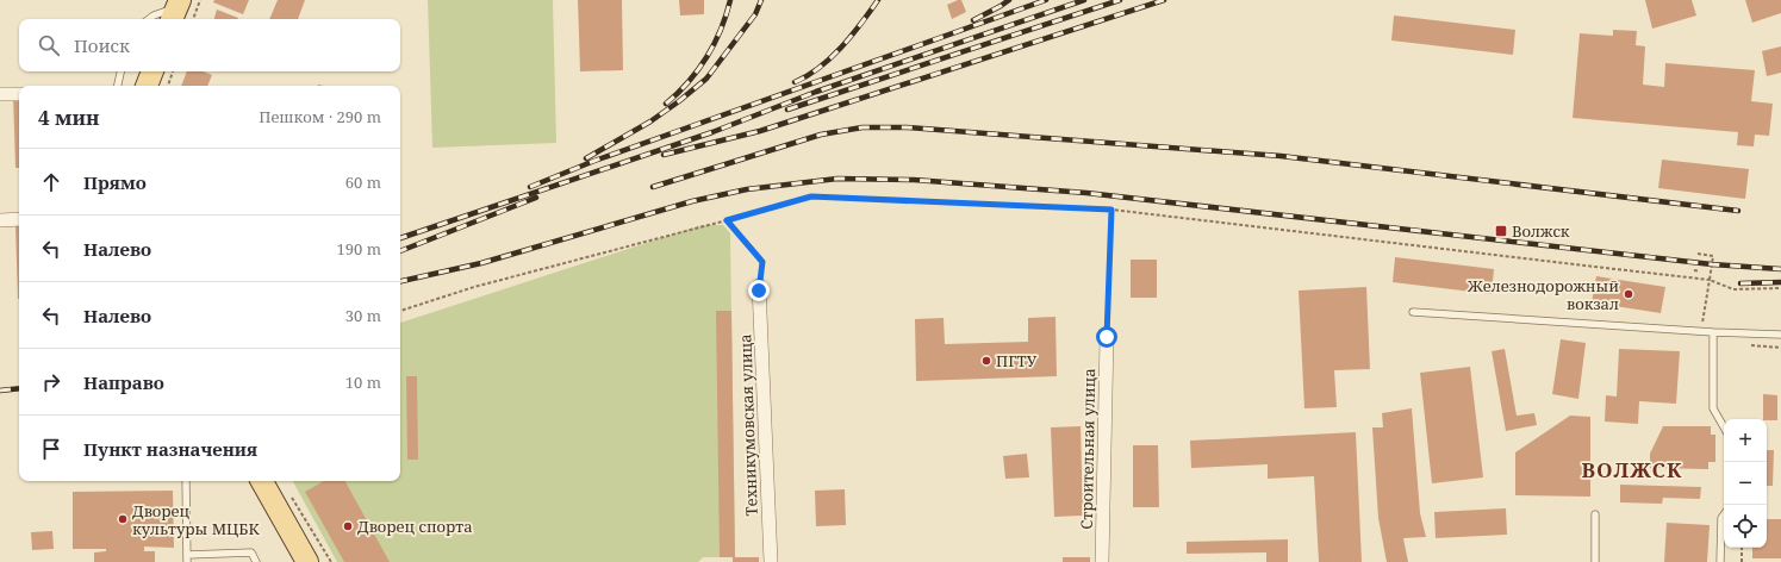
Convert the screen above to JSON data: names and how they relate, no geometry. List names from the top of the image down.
{
  "streets": {
    "street": ["Техникумовская улица", "Строительная улица"]
  },
  "districts": ["ВОЛЖСК"],
  "places": {
    "transit": ["Волжск"],
    "other": [
      "Железнодорожный вокзал",
      "ПГТУ",
      "Дворец культуры МЦБК",
      "Дворец спорта"
    ]
  },
  "page": {
    "search": "Поиск",
    "heading": ["4 мин", "Пешком · 290 m"],
    "list": [
      ["Прямо", "60 m"],
      ["Налево", "190 m"],
      ["Налево", "30 m"],
      ["Направо", "10 m"],
      "Пункт назначения"
    ],
    "map_buttons": ["+", "−"]
  }
}
